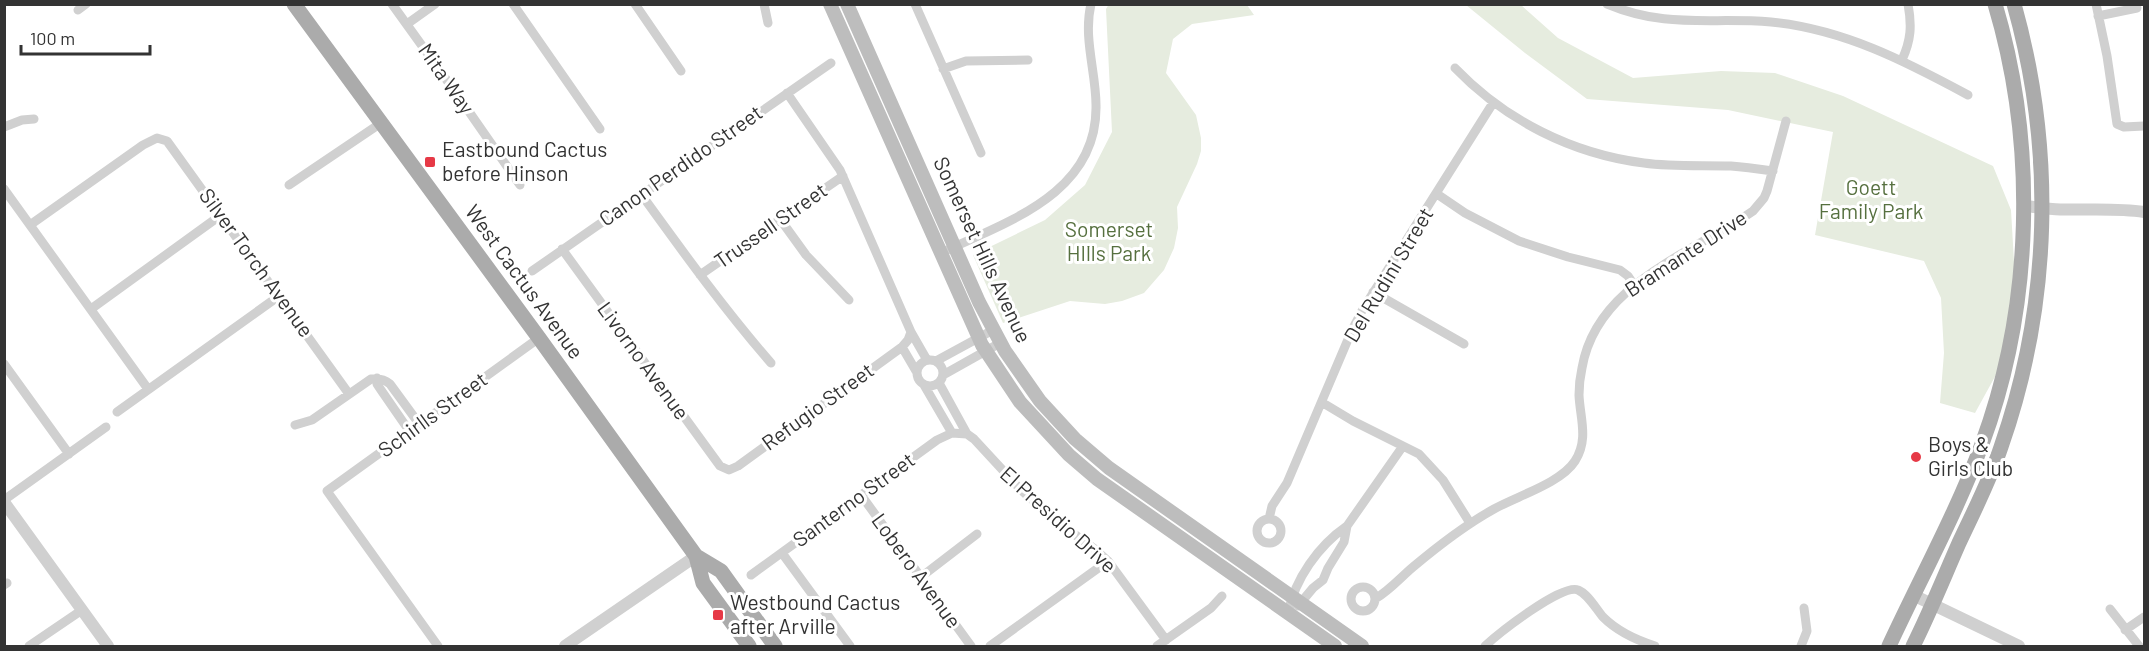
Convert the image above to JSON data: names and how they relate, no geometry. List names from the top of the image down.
{
  "streets": {
    "main road": ["Somerset Hills Avenue", "West Cactus Avenue"],
    "street": [
      "Mita Way",
      "Canon Perdido Street",
      "Trussell Street",
      "Bramante Drive",
      "Silver Torch Avenue",
      "Del Rudini Street",
      "Livorno Avenue",
      "Refugio Street",
      "Schirlls Street",
      "Santerno Street",
      "El Presidio Drive",
      "Lobero Avenue"
    ]
  },
  "crossings": [
    ["Canon Perdido Street", "Livorno Avenue"],
    ["West Cactus Avenue", "Schirlls Street"],
    ["Livorno Avenue", "Refugio Street"],
    ["Santerno Street", "El Presidio Drive"],
    ["Santerno Street", "Lobero Avenue"]
  ],
  "parks": ["Goett Family Park", "Somerset HIlls Park"],
  "places": {
    "transit": ["Eastbound Cactus before Hinson", "Westbound Cactus after Arville"],
    "other": ["Boys & Girls Club"]
  },
  "scale_bar": "100 m"
}
